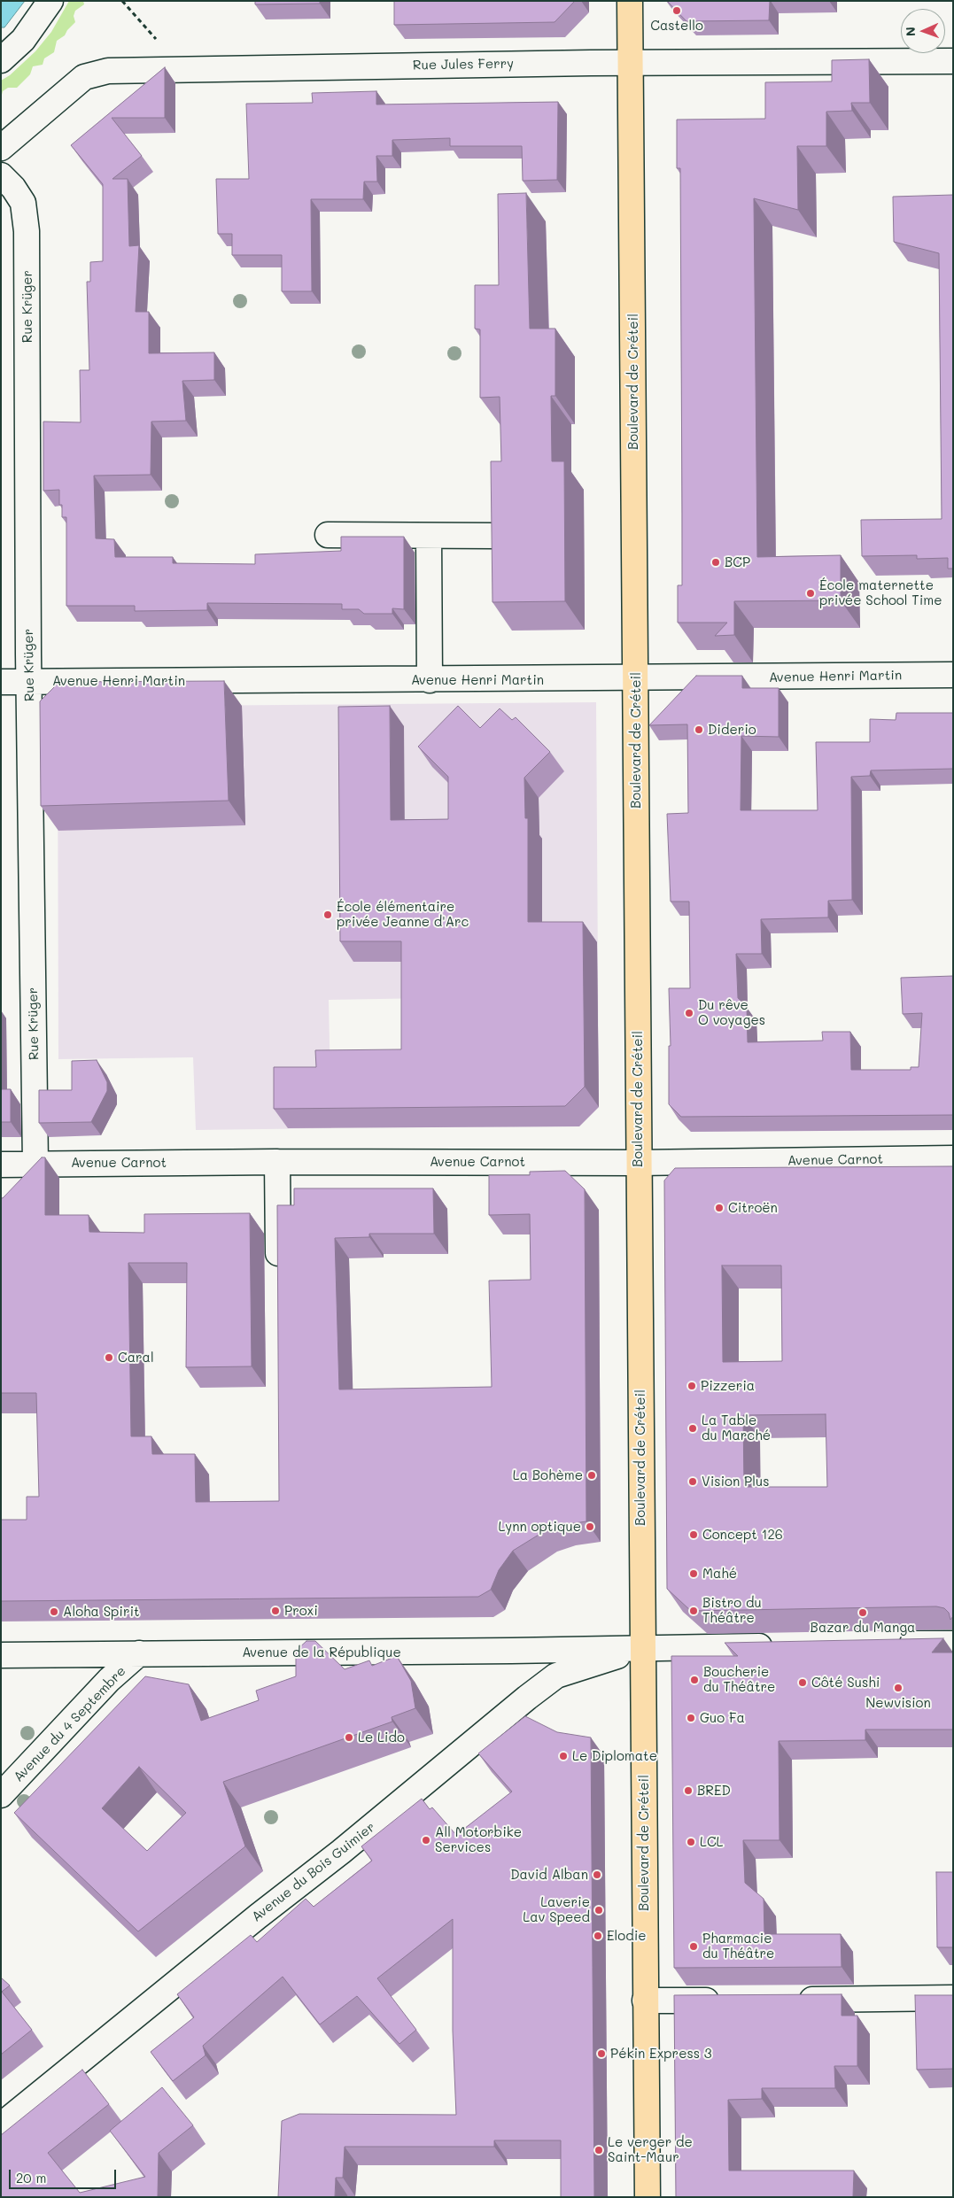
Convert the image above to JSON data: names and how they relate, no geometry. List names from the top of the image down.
{
  "streets": {
    "main road": ["Boulevard de Créteil"],
    "street": [
      "Rue Jules Ferry",
      "Rue Krüger",
      "Avenue Henri Martin",
      "Avenue Carnot",
      "Avenue de la République",
      "Avenue du 4 Septembre",
      "Avenue du Bois Guimier"
    ]
  },
  "crossings": [
    ["Rue Jules Ferry", "Boulevard de Créteil"],
    ["Rue Krüger", "Avenue Henri Martin"],
    ["Rue Krüger", "Avenue Carnot"],
    ["Boulevard de Créteil", "Avenue Henri Martin"],
    ["Boulevard de Créteil", "Avenue Carnot"],
    ["Boulevard de Créteil", "Avenue de la République"],
    ["Boulevard de Créteil", "Avenue du Bois Guimier"],
    ["Avenue de la République", "Avenue du 4 Septembre"],
    ["Avenue de la République", "Avenue du Bois Guimier"]
  ],
  "places": [
    "Castello",
    "BCP",
    "École maternette privée School Time",
    "Diderio",
    "École élémentaire privée Jeanne d'Arc",
    "Du rêve O voyages",
    "Citroën",
    "Caral",
    "Pizzeria",
    "La Table du Marché",
    "La Bohème",
    "Vision Plus",
    "Lynn optique",
    "Concept 126",
    "Mahé",
    "Proxi",
    "Bistro du Théâtre",
    "Aloha Spirit",
    "Bazar du Manga",
    "Boucherie du Théâtre",
    "Côté Sushi",
    "Newvision",
    "Guo Fa",
    "Le Lido",
    "Le Diplomate",
    "BRED",
    "All Motorbike Services",
    "LCL",
    "David Alban",
    "Laverie Lav Speed",
    "Elodie",
    "Pharmacie du Théâtre",
    "Pékin Express 3",
    "Le verger de Saint-Maur"
  ],
  "scale_bar": "20 m",
  "north": "left"
}
